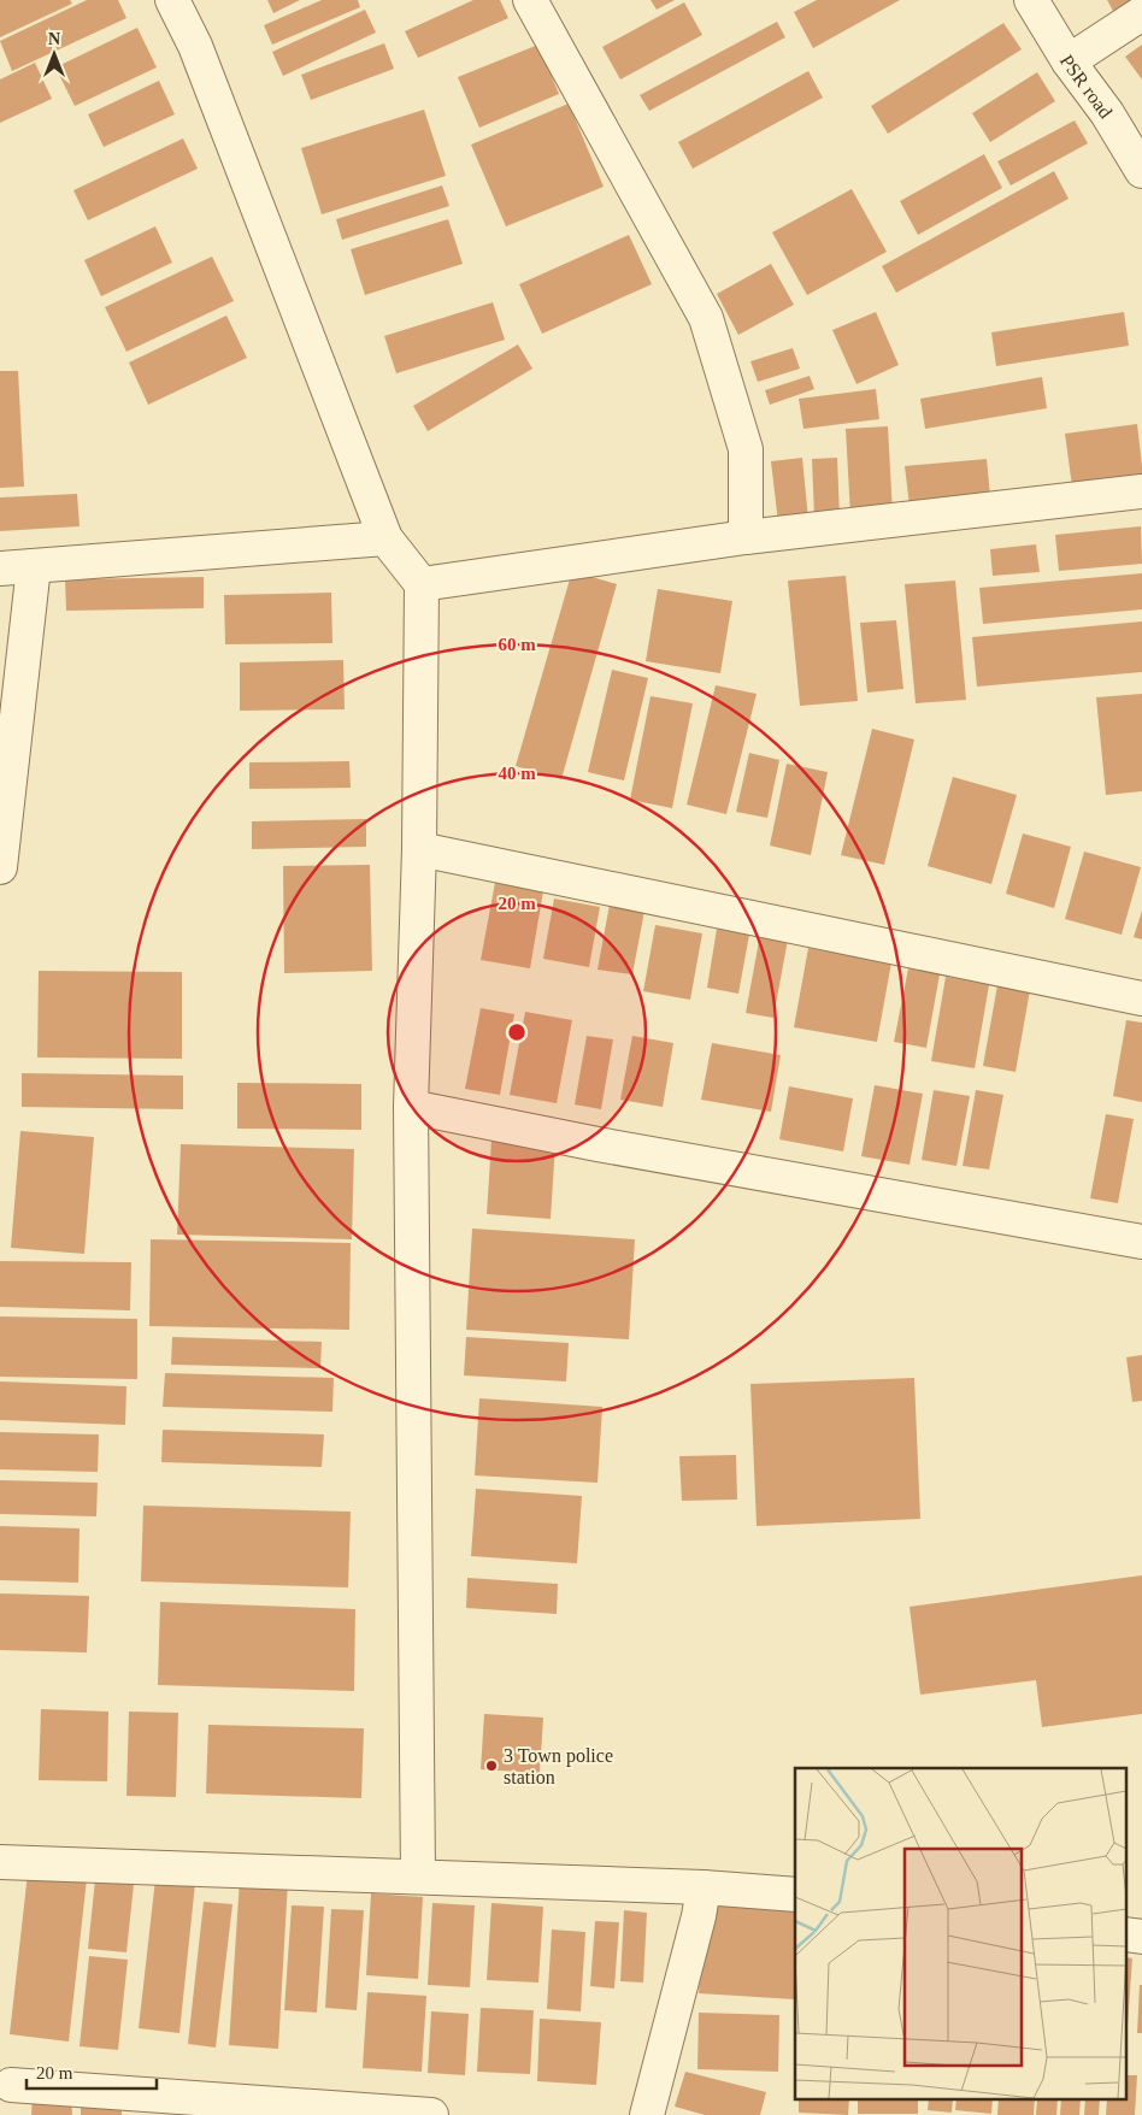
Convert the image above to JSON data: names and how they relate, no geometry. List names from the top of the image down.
{
  "streets": {
    "street": ["PSR road"]
  },
  "places": ["3 Town police station"],
  "scale_bar": "20 m",
  "north": "top",
  "rings": ["60 m", "40 m", "20 m"]
}
